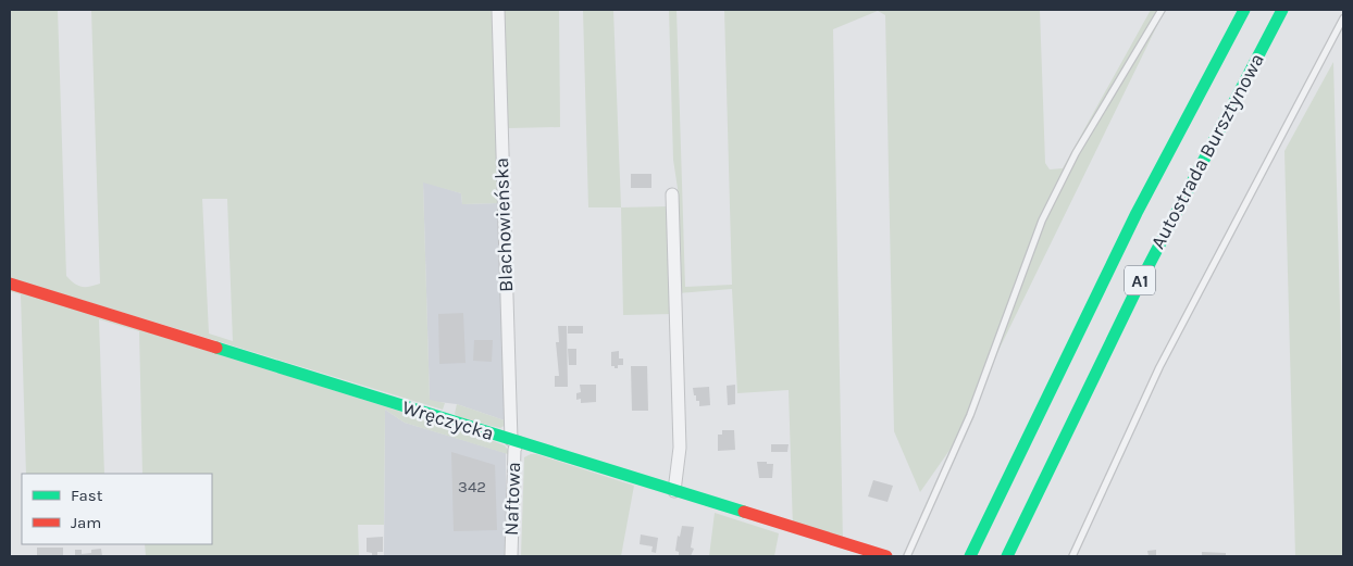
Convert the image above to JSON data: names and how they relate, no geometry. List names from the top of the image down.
{
  "streets": {
    "main road": ["Autostrada Bursztynowa", "A1", "Wręczycka"],
    "street": ["Blachowieńska", "Naftowa"]
  },
  "crossings": [
    ["Blachowieńska", "Wręczycka"],
    ["Blachowieńska", "Naftowa"],
    ["Wręczycka", "Naftowa"]
  ],
  "house_numbers": ["342"],
  "legend": ["Fast", "Jam"]
}
